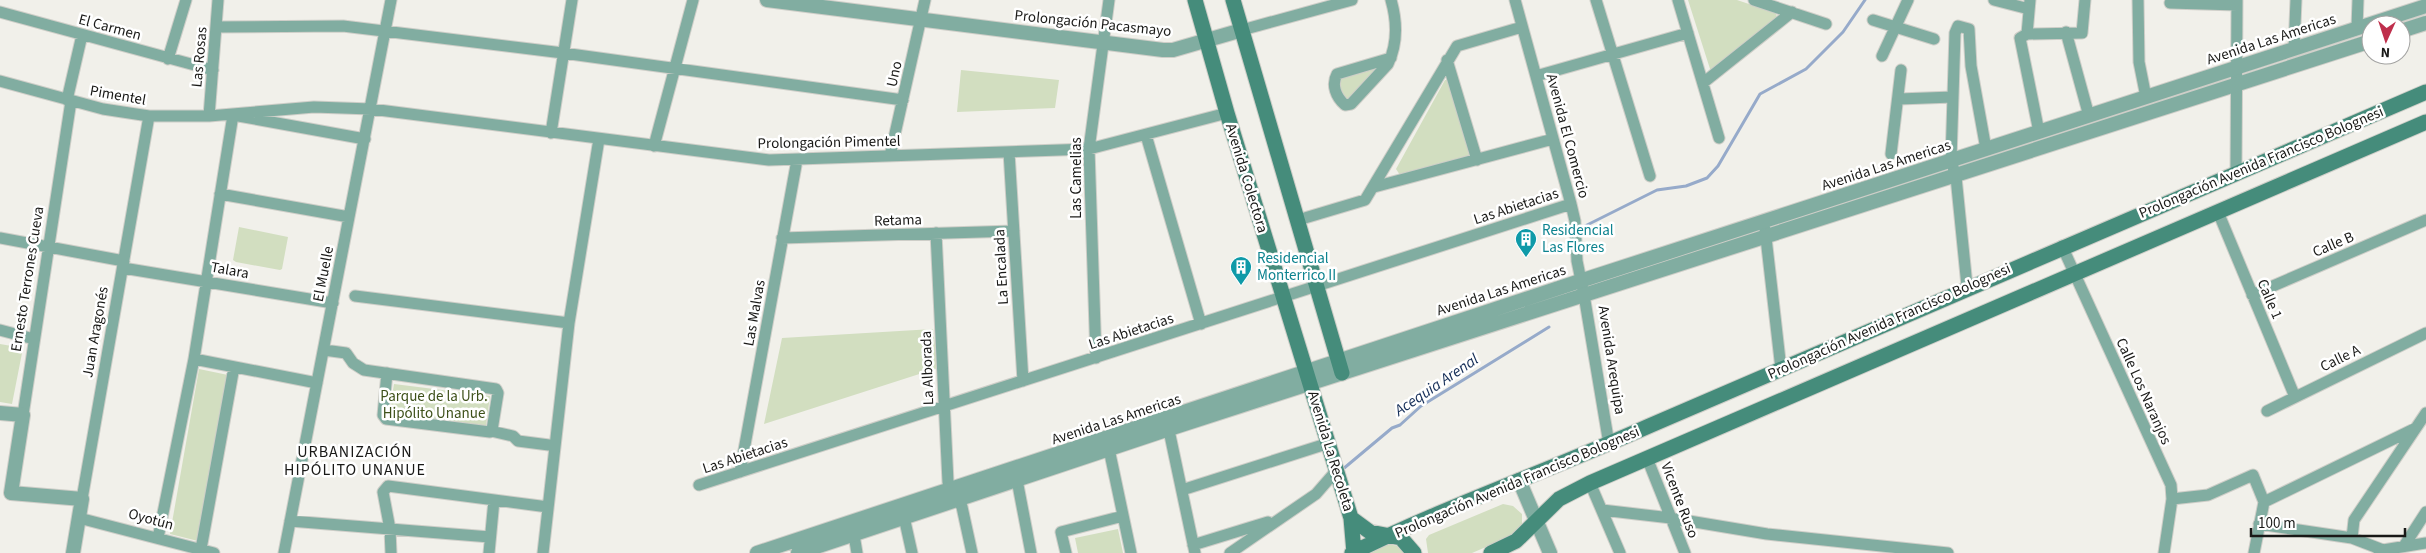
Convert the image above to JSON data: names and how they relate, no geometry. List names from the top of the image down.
{
  "streets": {
    "main road": ["Prolongación Avenida Francisco Bolognesi", "Avenida Colectora", "Avenida La Recoleta"],
    "street": [
      "Prolongación Pacasmayo",
      "El Carmen",
      "Avenida Las Americas",
      "Las Rosas",
      "Uno",
      "Pimentel",
      "Avenida El Comercio",
      "Prolongación Pimentel",
      "Las Camelias",
      "Las Abietacias",
      "Retama",
      "Calle B",
      "La Encalada",
      "Talara",
      "El Muelle",
      "Ernesto Terrones Cueva",
      "Calle 1",
      "Las Malvas",
      "Juan Aragonés",
      "Calle A",
      "Avenida Arequipa",
      "La Alborada",
      "Calle Los Naranjos",
      "Vicente Ruso",
      "Oyotún"
    ]
  },
  "crossings": [
    ["Prolongación Pacasmayo", "Uno"],
    ["Prolongación Pacasmayo", "Las Camelias"],
    ["Prolongación Pacasmayo", "Avenida Colectora"],
    ["El Carmen", "Las Rosas"],
    ["El Carmen", "Ernesto Terrones Cueva"],
    ["Avenida Las Americas", "Avenida El Comercio"],
    ["Avenida Las Americas", "Avenida Colectora"],
    ["Avenida Las Americas", "Avenida Arequipa"],
    ["Avenida Las Americas", "La Alborada"],
    ["Avenida Las Americas", "Avenida La Recoleta"],
    ["Las Rosas", "Pimentel"],
    ["Uno", "Prolongación Pimentel"],
    ["Pimentel", "Prolongación Pimentel"],
    ["Pimentel", "El Muelle"],
    ["Pimentel", "Ernesto Terrones Cueva"],
    ["Pimentel", "Juan Aragonés"],
    ["Avenida El Comercio", "Las Abietacias"],
    ["Avenida El Comercio", "Avenida Arequipa"],
    ["Prolongación Pimentel", "Las Camelias"],
    ["Prolongación Pimentel", "Avenida Colectora"],
    ["Prolongación Pimentel", "La Encalada"],
    ["Prolongación Pimentel", "El Muelle"],
    ["Prolongación Pimentel", "Las Malvas"],
    ["Prolongación Avenida Francisco Bolognesi", "Calle 1"],
    ["Prolongación Avenida Francisco Bolognesi", "Avenida Arequipa"],
    ["Prolongación Avenida Francisco Bolognesi", "Calle Los Naranjos"],
    ["Prolongación Avenida Francisco Bolognesi", "Avenida La Recoleta"],
    ["Prolongación Avenida Francisco Bolognesi", "Vicente Ruso"],
    ["Las Camelias", "Las Abietacias"],
    ["Avenida Colectora", "Las Abietacias"],
    ["Avenida Colectora", "Avenida La Recoleta"],
    ["Las Abietacias", "La Encalada"],
    ["Las Abietacias", "Las Malvas"],
    ["Las Abietacias", "La Alborada"],
    ["Retama", "La Encalada"],
    ["Retama", "Las Malvas"],
    ["Retama", "La Alborada"],
    ["Calle B", "Calle 1"],
    ["Talara", "El Muelle"],
    ["Talara", "Ernesto Terrones Cueva"],
    ["Talara", "Juan Aragonés"],
    ["Calle 1", "Calle A"],
    ["Juan Aragonés", "Oyotún"]
  ],
  "districts": ["URBANIZACIÓN HIPÓLITO UNANUE"],
  "water": ["Acequia Arenal"],
  "parks": ["Parque de la Urb. Hipólito Unanue"],
  "places": {
    "building": ["Residencial Las Flores", "Residencial Monterrico II"]
  },
  "scale_bar": "100 m",
  "north": "bottom"
}
